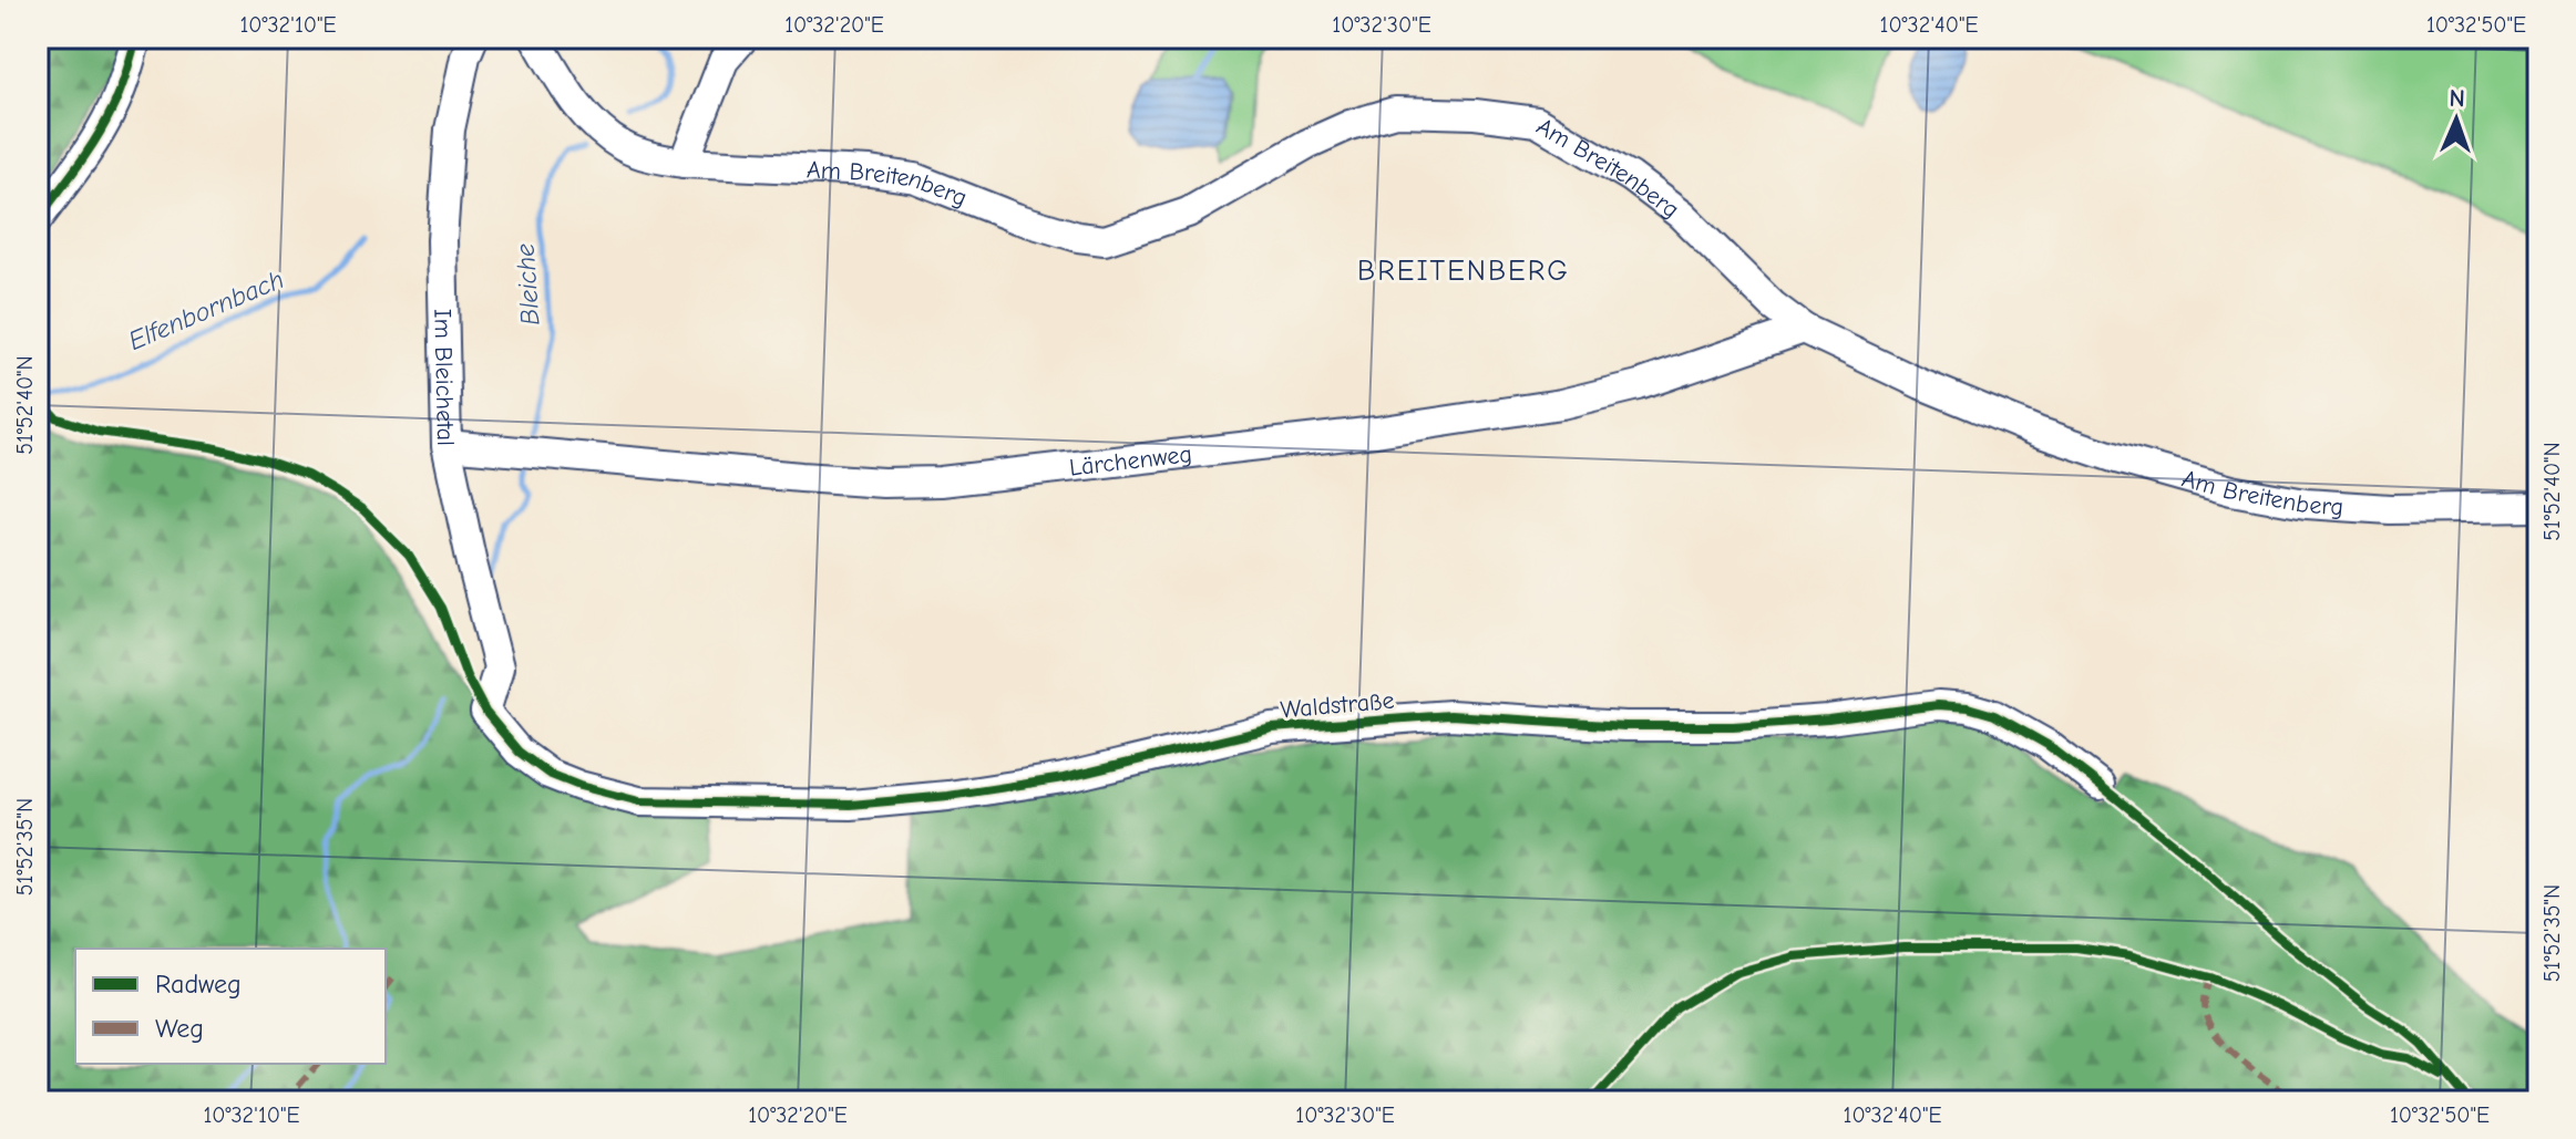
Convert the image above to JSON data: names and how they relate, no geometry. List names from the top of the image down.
{
  "streets": {
    "street": [
      "Am Breitenberg",
      "Im Bleichetal",
      "Lärchenweg",
      "Waldstraße"
    ]
  },
  "crossings": [
    ["Am Breitenberg", "Lärchenweg"],
    ["Im Bleichetal", "Lärchenweg"],
    ["Im Bleichetal", "Waldstraße"]
  ],
  "districts": ["BREITENBERG"],
  "water": ["Bleiche", "Elfenbornbach"],
  "legend": ["Radweg", "Weg"],
  "north": "top",
  "coordinates": [
    "10°32'10\"E",
    "10°32'20\"E",
    "10°32'30\"E",
    "10°32'40\"E",
    "10°32'50\"E",
    "51°52'40\"N",
    "51°52'35\"N"
  ]
}
